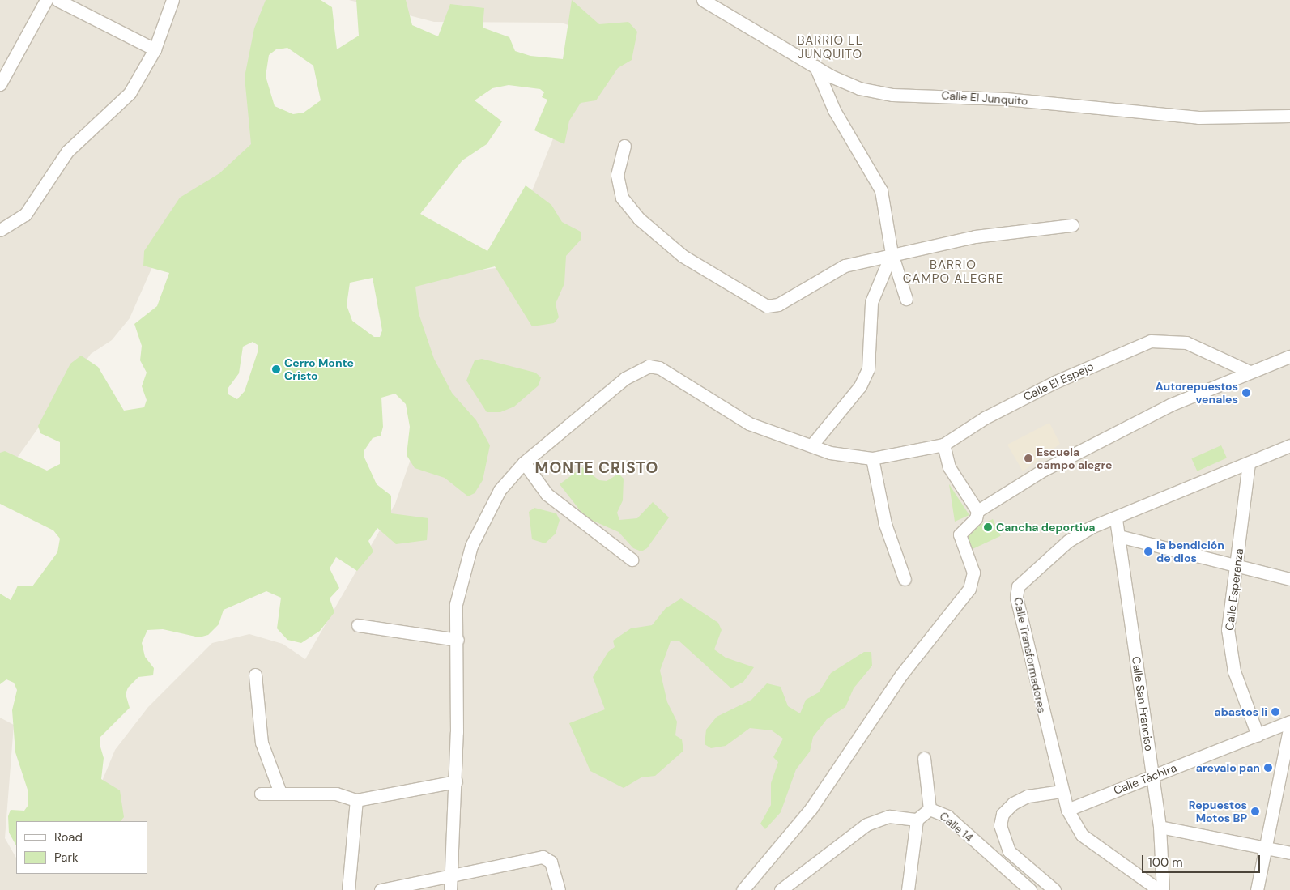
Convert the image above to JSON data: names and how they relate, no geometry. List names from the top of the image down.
{
  "streets": {
    "street": [
      "Calle El Junquito",
      "Calle El Espejo",
      "Calle Esperanza",
      "Calle Transformadores",
      "Calle San Franciso",
      "Calle Táchira",
      "Calle 14"
    ]
  },
  "crossings": [
    ["Calle Esperanza", "Calle Transformadores"],
    ["Calle Esperanza", "Calle Táchira"],
    ["Calle Transformadores", "Calle San Franciso"],
    ["Calle Transformadores", "Calle Táchira"],
    ["Calle San Franciso", "Calle Táchira"]
  ],
  "districts": ["BARRIO EL JUNQUITO", "BARRIO CAMPO ALEGRE", "MONTE CRISTO"],
  "places": [
    "Cerro Monte Cristo",
    "Autorepuestos venales",
    "Escuela campo alegre",
    "Cancha deportiva",
    "la bendición de dios",
    "abastos li",
    "arevalo pan",
    "Repuestos Motos BP"
  ],
  "legend": ["Road", "Park"],
  "scale_bar": "100 m"
}
